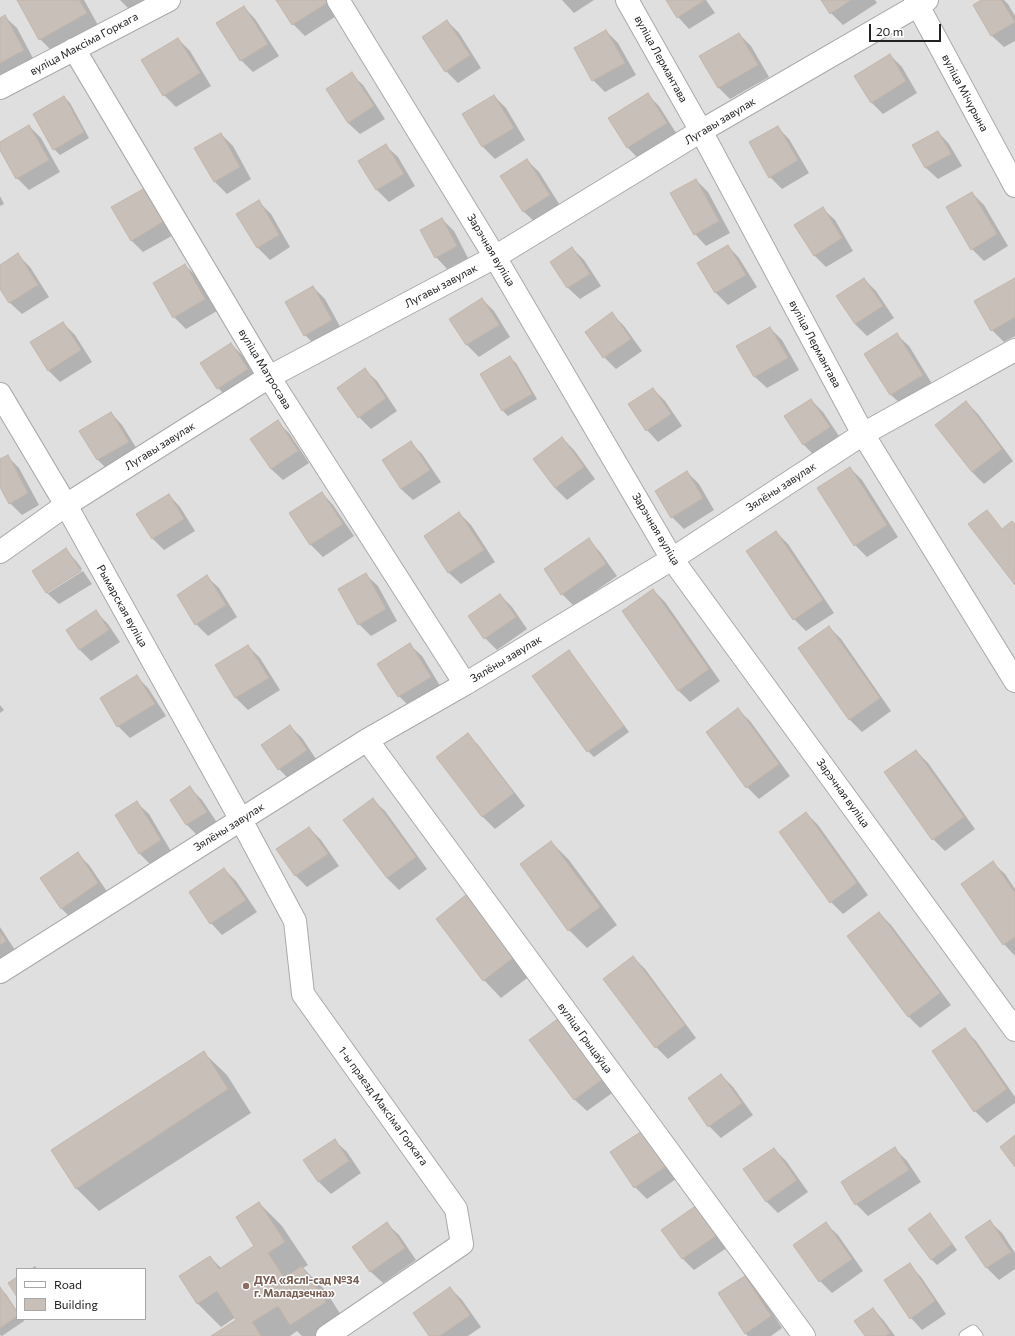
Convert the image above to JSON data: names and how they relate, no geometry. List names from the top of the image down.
{
  "streets": {
    "street": [
      "вуліца Максіма Горкага",
      "вуліца Лермантава",
      "вуліца Мічурына",
      "Лугавы завулак",
      "Зарэчная вуліца",
      "вуліца Матросава",
      "Зялёны завулак",
      "Рымарская вуліца",
      "вуліца Грыцаўца",
      "1-ы праезд Максіма Горкага"
    ]
  },
  "crossings": [
    ["вуліца Максіма Горкага", "вуліца Матросава"],
    ["вуліца Лермантава", "Лугавы завулак"],
    ["вуліца Лермантава", "Зялёны завулак"],
    ["вуліца Мічурына", "Лугавы завулак"],
    ["Лугавы завулак", "Зарэчная вуліца"],
    ["Лугавы завулак", "вуліца Матросава"],
    ["Лугавы завулак", "Рымарская вуліца"],
    ["Зарэчная вуліца", "Зялёны завулак"],
    ["вуліца Матросава", "Зялёны завулак"],
    ["Зялёны завулак", "Рымарская вуліца"],
    ["Зялёны завулак", "вуліца Грыцаўца"],
    ["Зялёны завулак", "1-ы праезд Максіма Горкага"],
    ["Рымарская вуліца", "1-ы праезд Максіма Горкага"]
  ],
  "places": ["ДУА «Яслі-сад №34 г. Маладзечна»"],
  "legend": ["Road", "Building"],
  "scale_bar": "20 m"
}
